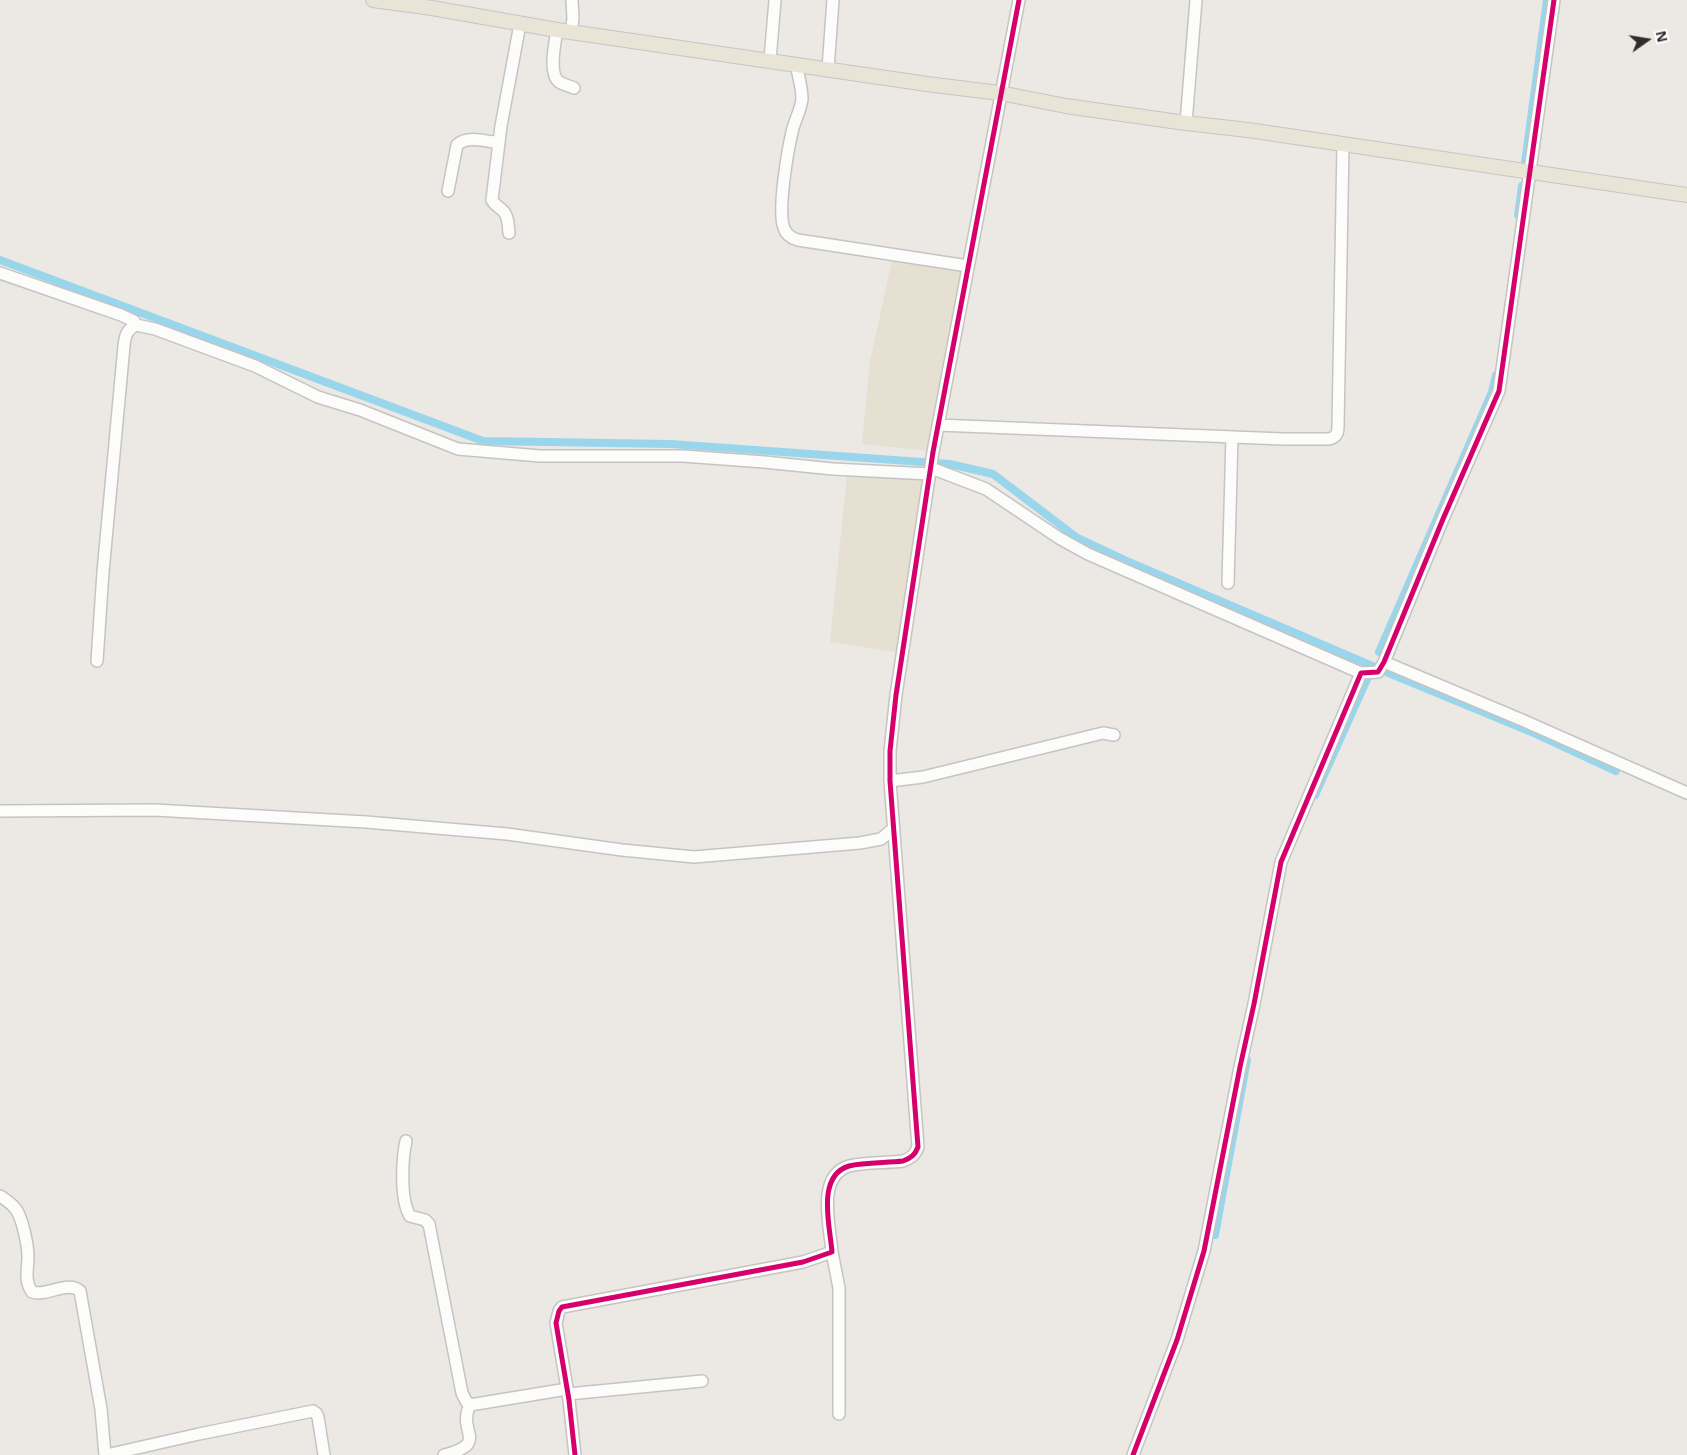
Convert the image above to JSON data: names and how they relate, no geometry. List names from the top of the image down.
{
  "north": "right"
}
